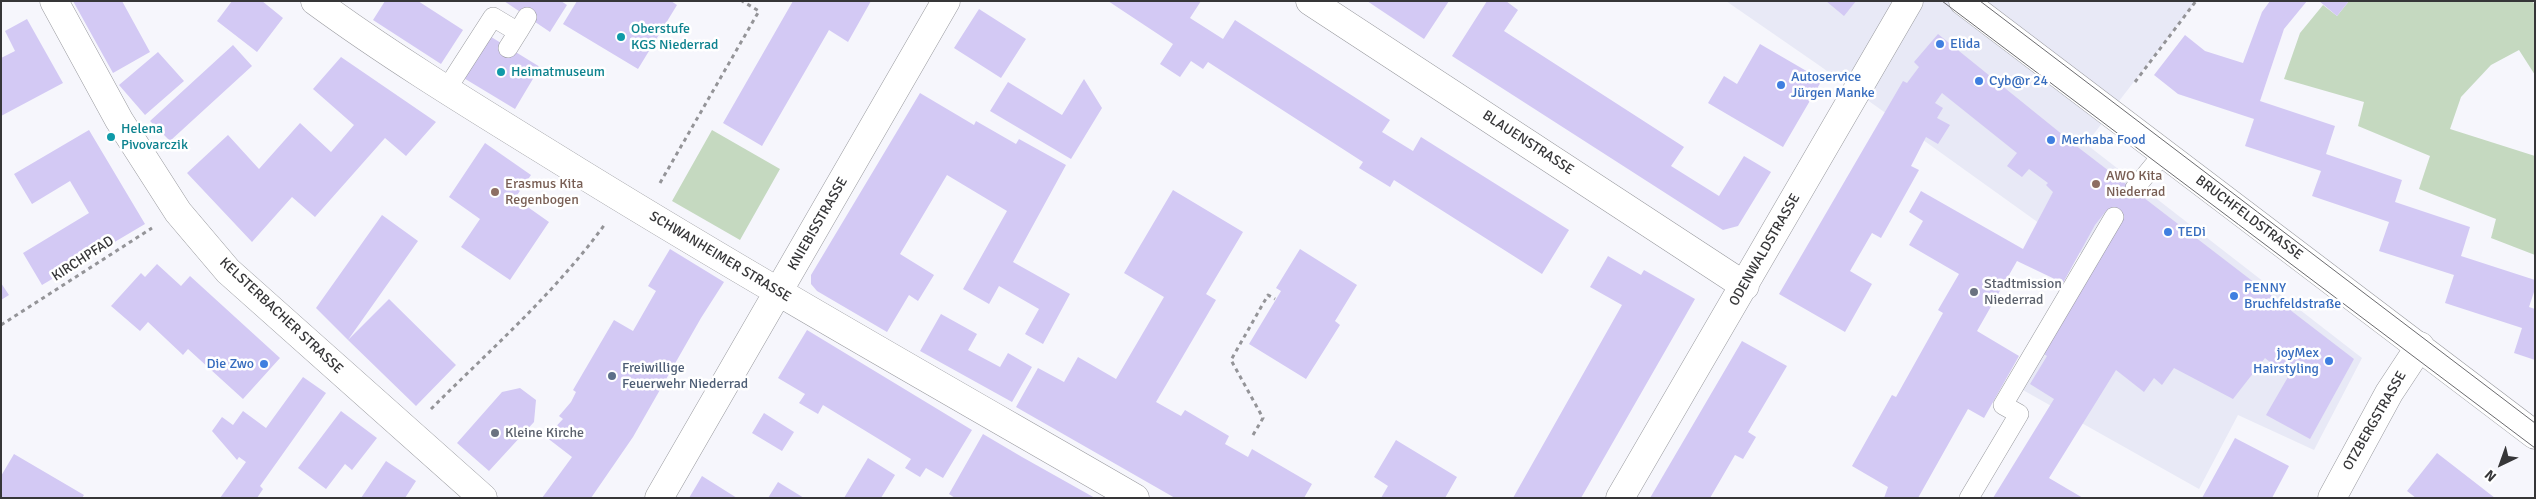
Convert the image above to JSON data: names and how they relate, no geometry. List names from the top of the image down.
{
  "streets": {
    "street": [
      "BLAUENSTRASSE",
      "BRUCHFELDSTRASSE",
      "KNIEBISSTRASSE",
      "ODENWALDSTRASSE",
      "SCHWANHEIMER STRASSE",
      "KELSTERBACHER STRASSE",
      "OTZBERGSTRASSE"
    ],
    "path": ["KIRCHPFAD"]
  },
  "crossings": [
    ["BLAUENSTRASSE", "ODENWALDSTRASSE"],
    ["BRUCHFELDSTRASSE", "OTZBERGSTRASSE"],
    ["KNIEBISSTRASSE", "SCHWANHEIMER STRASSE"],
    ["KIRCHPFAD", "KELSTERBACHER STRASSE"]
  ],
  "places": [
    "Oberstufe KGS Niederrad",
    "Elida",
    "Heimatmuseum",
    "Cyb@r 24",
    "Autoservice Jürgen Manke",
    "Helena Pivovarczik",
    "Merhaba Food",
    "AWO Kita Niederrad",
    "Erasmus Kita Regenbogen",
    "TEDi",
    "Stadtmission Niederrad",
    "PENNY Bruchfeldstraße",
    "joyMex Hairstyling",
    "Die Zwo",
    "Freiwillige Feuerwehr Niederrad",
    "Kleine Kirche"
  ],
  "north": "bottom left"
}
